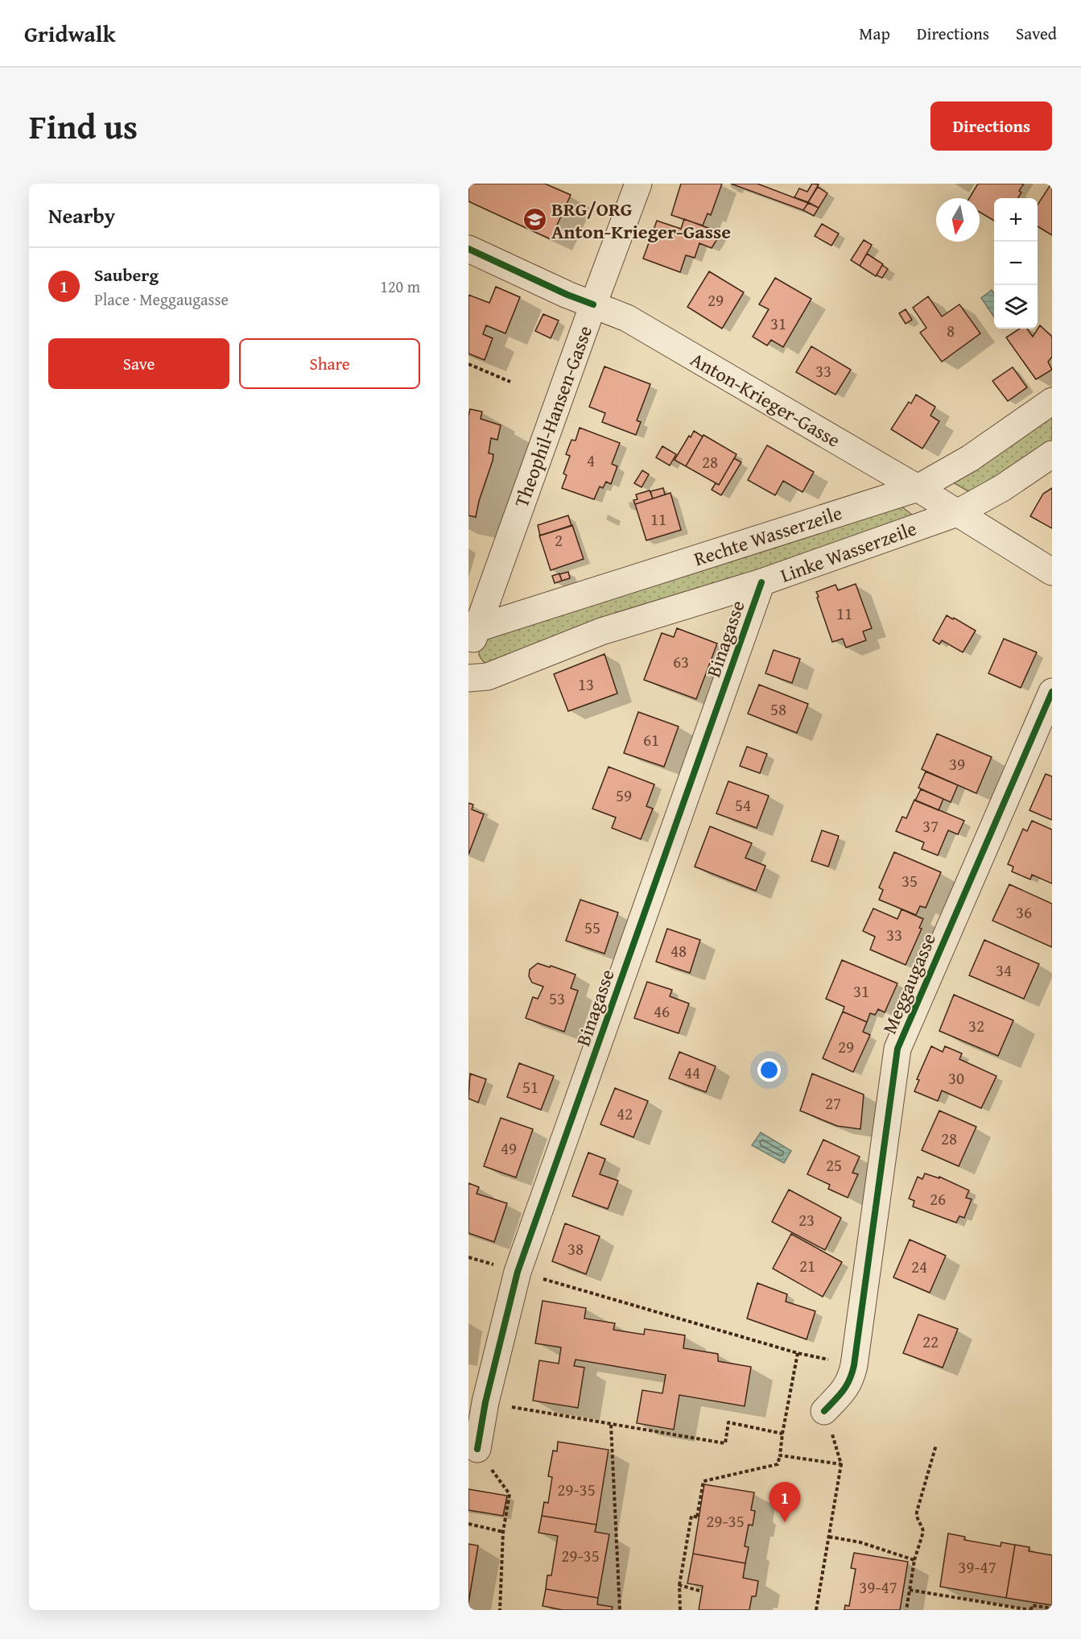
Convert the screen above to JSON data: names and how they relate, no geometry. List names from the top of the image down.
{
  "streets": {
    "street": [
      "Anton-Krieger-Gasse",
      "Theophil-Hansen-Gasse",
      "Rechte Wasserzeile",
      "Linke Wasserzeile",
      "Binagasse",
      "Meggaugasse"
    ]
  },
  "crossings": [
    ["Anton-Krieger-Gasse", "Theophil-Hansen-Gasse"],
    ["Anton-Krieger-Gasse", "Rechte Wasserzeile"],
    ["Anton-Krieger-Gasse", "Linke Wasserzeile"],
    ["Theophil-Hansen-Gasse", "Rechte Wasserzeile"],
    ["Linke Wasserzeile", "Binagasse"]
  ],
  "places": {
    "school or university": ["BRG/ORG Anton-Krieger-Gasse"]
  },
  "house_numbers": [
    "29",
    "31",
    "8",
    "33",
    "4",
    "28",
    "11",
    "2",
    "11",
    "63",
    "13",
    "58",
    "61",
    "39",
    "59",
    "54",
    "37",
    "35",
    "36",
    "55",
    "33",
    "48",
    "34",
    "31",
    "53",
    "46",
    "32",
    "29",
    "44",
    "30",
    "51",
    "27",
    "42",
    "28",
    "49",
    "25",
    "26",
    "23",
    "38",
    "21",
    "24",
    "22",
    "29-35",
    "29-35",
    "29-35",
    "39-47",
    "39-47"
  ],
  "north": "bottom",
  "page": {
    "header": "Gridwalk",
    "nav": ["Map", "Directions", "Saved"],
    "title": "Find us",
    "buttons": [
      "Directions",
      ["Save", "Share"]
    ],
    "heading": "Nearby",
    "map_buttons": ["+", "−"],
    "list": [
      {
        "mark": "1",
        "name": "Sauberg",
        "note": "Place · Meggaugasse",
        "value": "120 m"
      }
    ],
    "pins": "1"
  }
}
